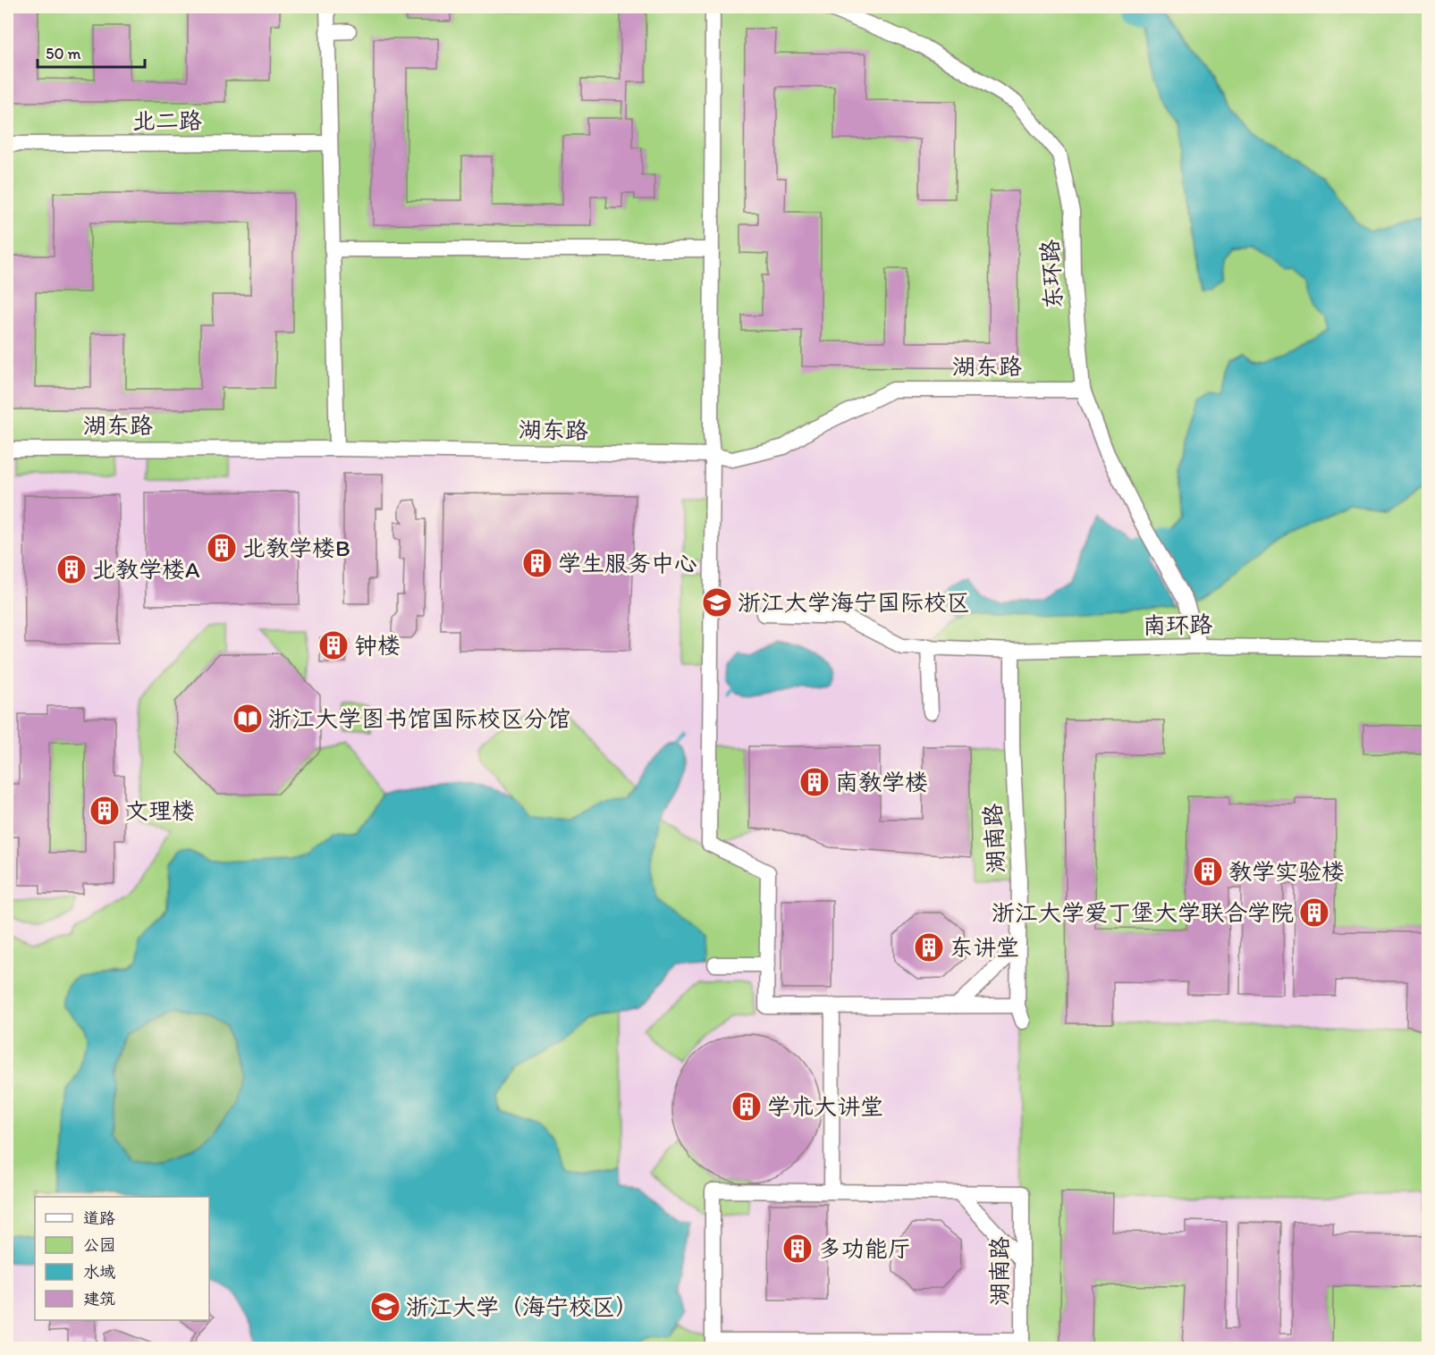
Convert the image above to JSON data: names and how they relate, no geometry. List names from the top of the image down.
{
  "streets": {
    "street": [
      "北二路",
      "东环路",
      "湖东路",
      "南环路",
      "湖南路"
    ]
  },
  "crossings": [
    ["东环路", "湖东路"],
    ["东环路", "南环路"],
    ["南环路", "湖南路"]
  ],
  "places": {
    "building": [
      "北教学楼B",
      "学生服务中心",
      "北教学楼A",
      "钟楼",
      "南教学楼",
      "文理楼",
      "教学实验楼",
      "浙江大学爱丁堡大学联合学院",
      "东讲堂",
      "学术大讲堂",
      "多功能厅"
    ],
    "school or university": ["浙江大学海宁国际校区", "浙江大学（海宁校区）"],
    "library": ["浙江大学图书馆国际校区分馆"]
  },
  "legend": [
    "道路",
    "公园",
    "水域",
    "建筑"
  ],
  "scale_bar": "50 m"
}
